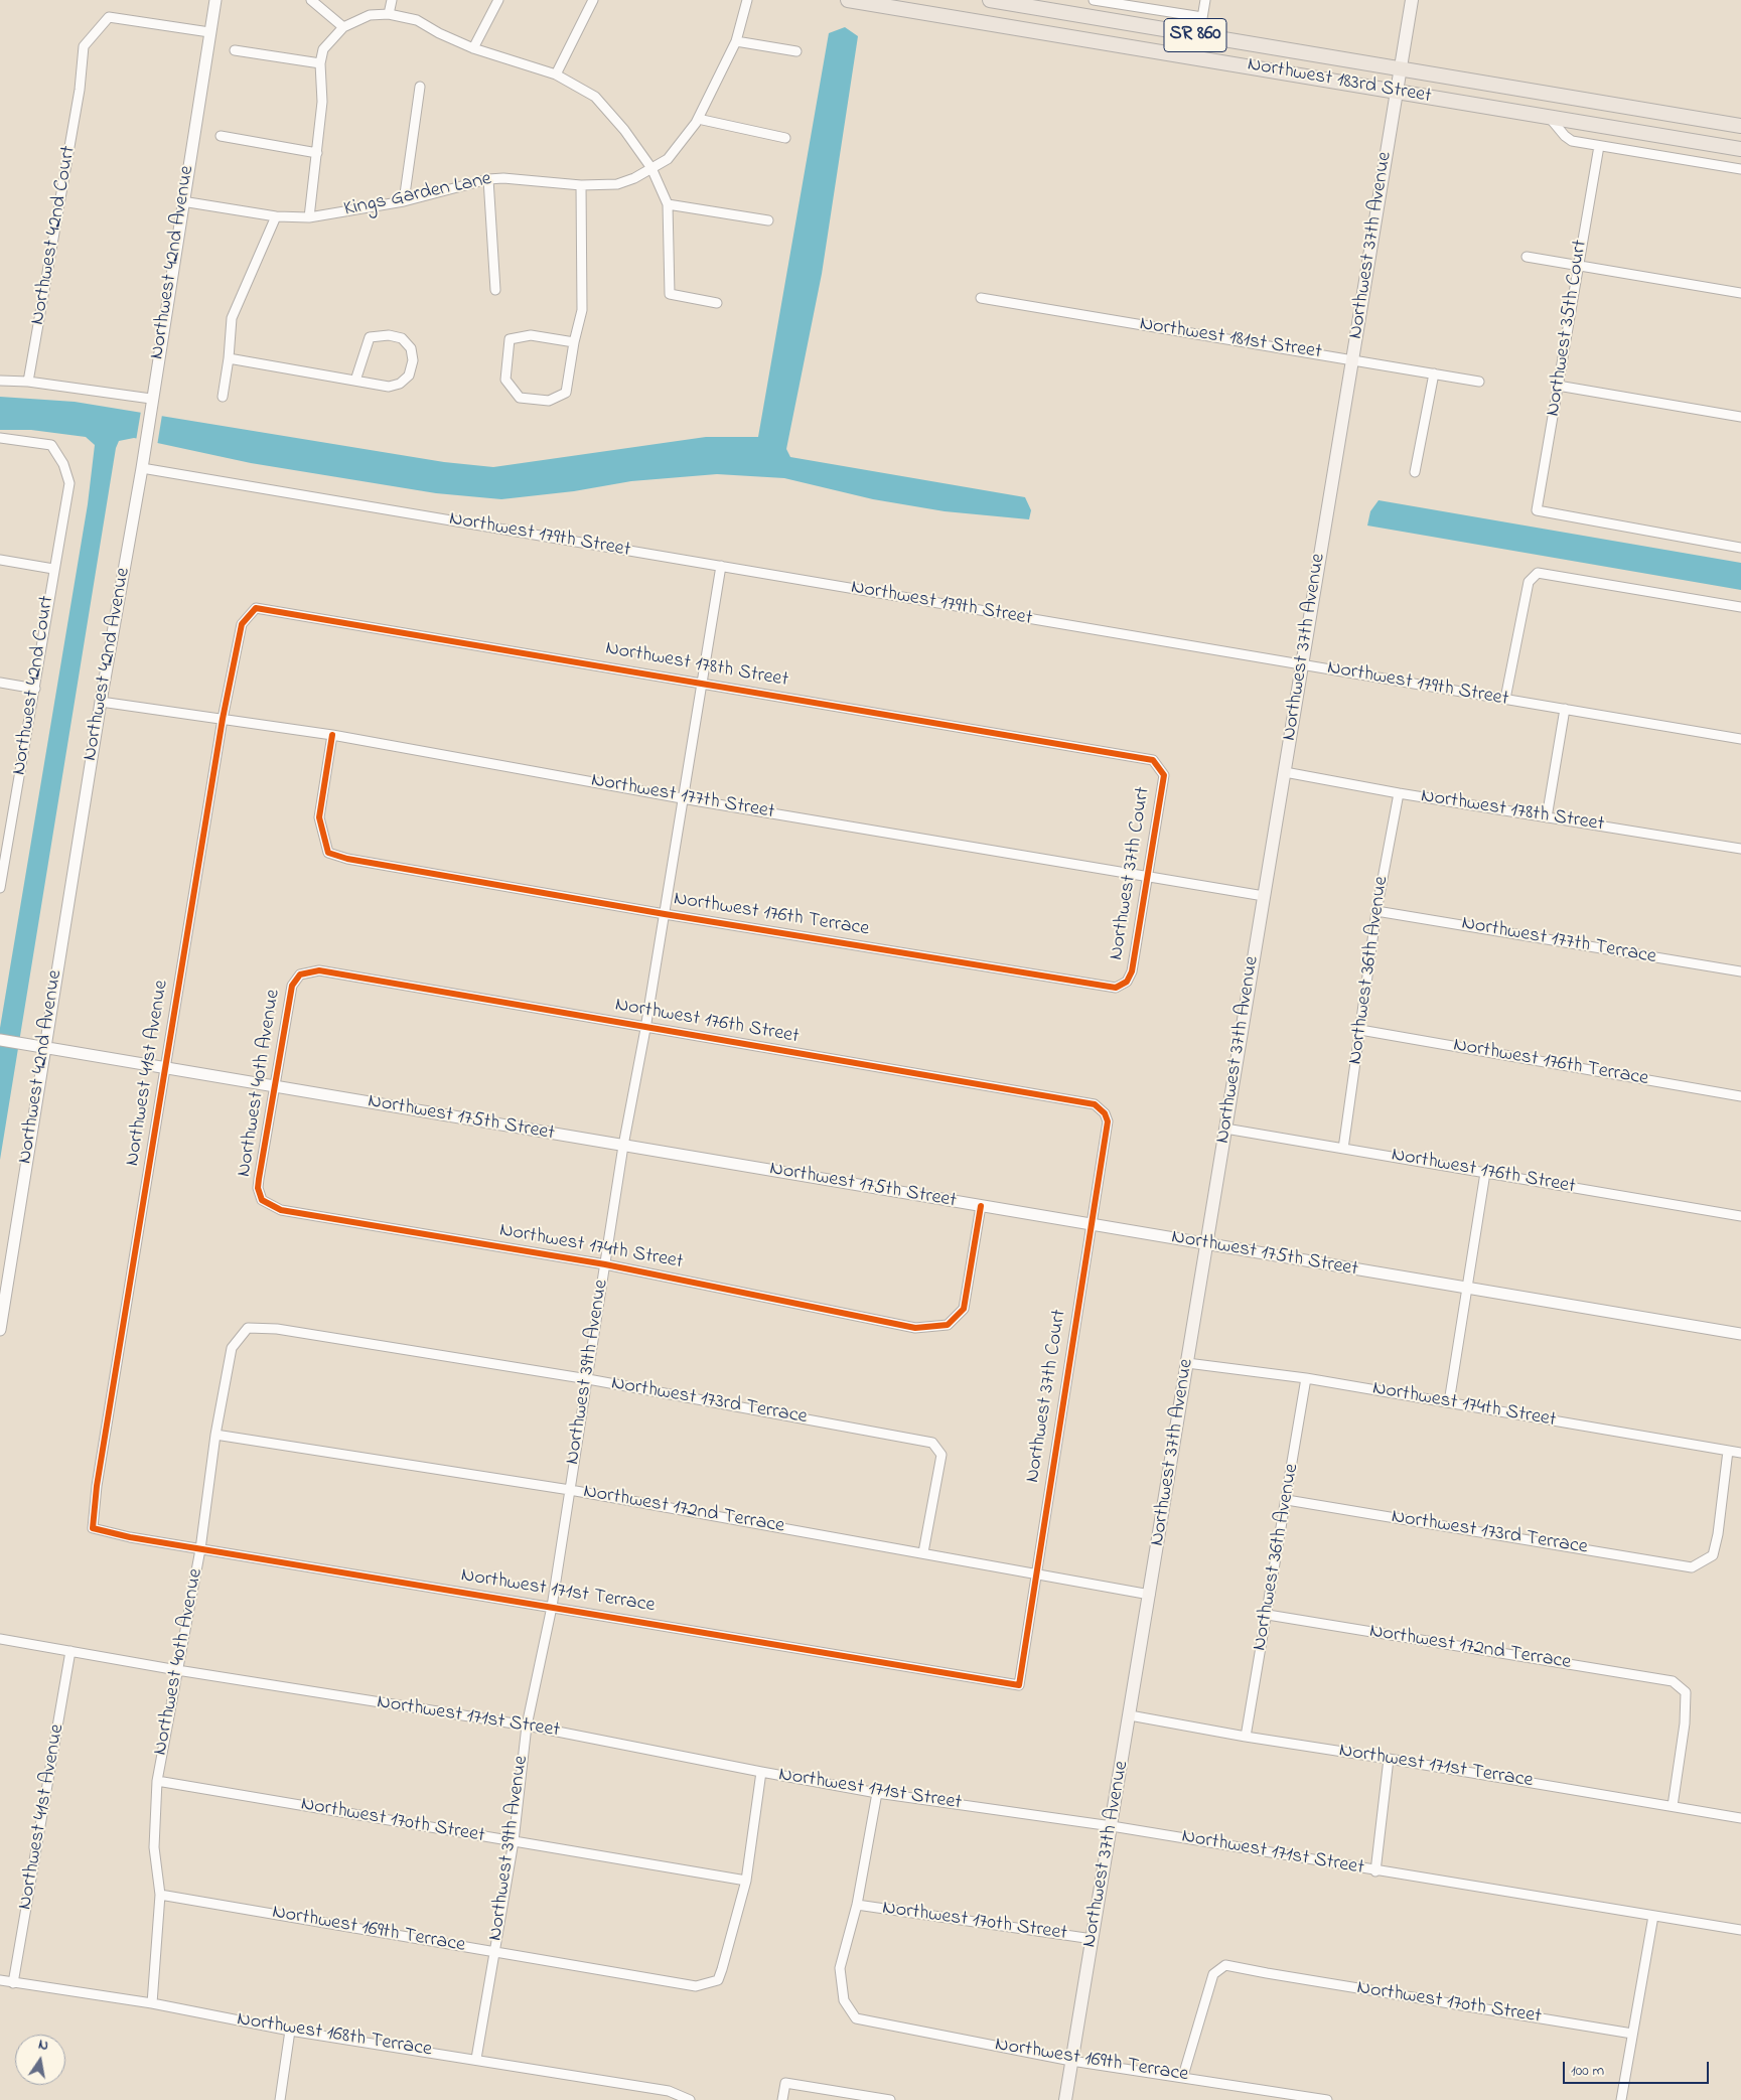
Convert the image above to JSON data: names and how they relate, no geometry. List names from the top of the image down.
{
  "streets": {
    "main road": ["SR 860", "Northwest 183rd Street", "Northwest 37th Avenue"],
    "street": [
      "Kings Garden Lane",
      "Northwest 42nd Court",
      "Northwest 42nd Avenue",
      "Northwest 35th Court",
      "Northwest 181st Street",
      "Northwest 179th Street",
      "Northwest 178th Street",
      "Northwest 177th Street",
      "Northwest 37th Court",
      "Northwest 176th Terrace",
      "Northwest 177th Terrace",
      "Northwest 36th Avenue",
      "Northwest 176th Street",
      "Northwest 41st Avenue",
      "Northwest 40th Avenue",
      "Northwest 175th Street",
      "Northwest 174th Street",
      "Northwest 39th Avenue",
      "Northwest 173rd Terrace",
      "Northwest 172nd Terrace",
      "Northwest 171st Terrace",
      "Northwest 171st Street",
      "Northwest 170th Street",
      "Northwest 169th Terrace",
      "Northwest 168th Terrace"
    ]
  },
  "crossings": [
    ["Northwest 183rd Street", "Northwest 37th Avenue"],
    ["Kings Garden Lane", "Northwest 42nd Avenue"],
    ["Northwest 42nd Court", "Northwest 42nd Avenue"],
    ["Northwest 37th Avenue", "Northwest 181st Street"],
    ["Northwest 37th Avenue", "Northwest 179th Street"],
    ["Northwest 37th Avenue", "Northwest 178th Street"],
    ["Northwest 37th Avenue", "Northwest 177th Street"],
    ["Northwest 37th Avenue", "Northwest 176th Street"],
    ["Northwest 37th Avenue", "Northwest 175th Street"],
    ["Northwest 37th Avenue", "Northwest 174th Street"],
    ["Northwest 37th Avenue", "Northwest 172nd Terrace"],
    ["Northwest 37th Avenue", "Northwest 171st Terrace"],
    ["Northwest 37th Avenue", "Northwest 171st Street"],
    ["Northwest 37th Avenue", "Northwest 170th Street"],
    ["Northwest 37th Avenue", "Northwest 169th Terrace"],
    ["Northwest 42nd Avenue", "Northwest 179th Street"],
    ["Northwest 42nd Avenue", "Northwest 177th Street"],
    ["Northwest 42nd Avenue", "Northwest 175th Street"],
    ["Northwest 179th Street", "Northwest 39th Avenue"],
    ["Northwest 178th Street", "Northwest 37th Court"],
    ["Northwest 178th Street", "Northwest 36th Avenue"],
    ["Northwest 178th Street", "Northwest 41st Avenue"],
    ["Northwest 178th Street", "Northwest 39th Avenue"],
    ["Northwest 177th Street", "Northwest 37th Court"],
    ["Northwest 177th Street", "Northwest 176th Terrace"],
    ["Northwest 177th Street", "Northwest 41st Avenue"],
    ["Northwest 177th Street", "Northwest 39th Avenue"],
    ["Northwest 37th Court", "Northwest 176th Terrace"],
    ["Northwest 37th Court", "Northwest 176th Street"],
    ["Northwest 37th Court", "Northwest 175th Street"],
    ["Northwest 37th Court", "Northwest 172nd Terrace"],
    ["Northwest 37th Court", "Northwest 171st Terrace"],
    ["Northwest 176th Terrace", "Northwest 36th Avenue"],
    ["Northwest 176th Terrace", "Northwest 39th Avenue"],
    ["Northwest 177th Terrace", "Northwest 36th Avenue"],
    ["Northwest 36th Avenue", "Northwest 176th Street"],
    ["Northwest 36th Avenue", "Northwest 174th Street"],
    ["Northwest 36th Avenue", "Northwest 173rd Terrace"],
    ["Northwest 36th Avenue", "Northwest 172nd Terrace"],
    ["Northwest 36th Avenue", "Northwest 171st Terrace"],
    ["Northwest 176th Street", "Northwest 40th Avenue"],
    ["Northwest 176th Street", "Northwest 39th Avenue"],
    ["Northwest 41st Avenue", "Northwest 175th Street"],
    ["Northwest 41st Avenue", "Northwest 171st Terrace"],
    ["Northwest 41st Avenue", "Northwest 171st Street"],
    ["Northwest 41st Avenue", "Northwest 168th Terrace"],
    ["Northwest 40th Avenue", "Northwest 175th Street"],
    ["Northwest 40th Avenue", "Northwest 174th Street"],
    ["Northwest 40th Avenue", "Northwest 173rd Terrace"],
    ["Northwest 40th Avenue", "Northwest 172nd Terrace"],
    ["Northwest 40th Avenue", "Northwest 171st Terrace"],
    ["Northwest 40th Avenue", "Northwest 171st Street"],
    ["Northwest 40th Avenue", "Northwest 170th Street"],
    ["Northwest 40th Avenue", "Northwest 169th Terrace"],
    ["Northwest 40th Avenue", "Northwest 168th Terrace"],
    ["Northwest 175th Street", "Northwest 174th Street"],
    ["Northwest 175th Street", "Northwest 39th Avenue"],
    ["Northwest 174th Street", "Northwest 39th Avenue"],
    ["Northwest 174th Street", "Northwest 173rd Terrace"],
    ["Northwest 39th Avenue", "Northwest 173rd Terrace"],
    ["Northwest 39th Avenue", "Northwest 172nd Terrace"],
    ["Northwest 39th Avenue", "Northwest 171st Terrace"],
    ["Northwest 39th Avenue", "Northwest 171st Street"],
    ["Northwest 39th Avenue", "Northwest 170th Street"],
    ["Northwest 39th Avenue", "Northwest 169th Terrace"],
    ["Northwest 39th Avenue", "Northwest 168th Terrace"],
    ["Northwest 173rd Terrace", "Northwest 172nd Terrace"],
    ["Northwest 172nd Terrace", "Northwest 171st Terrace"],
    ["Northwest 170th Street", "Northwest 169th Terrace"]
  ],
  "scale_bar": "100 m",
  "north": "top"
}
